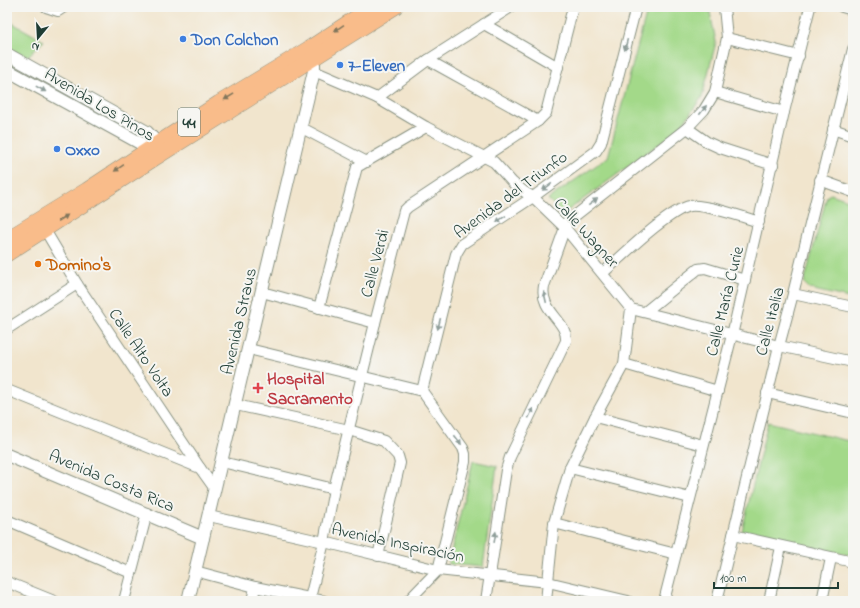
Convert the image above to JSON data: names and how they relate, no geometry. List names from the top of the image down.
{
  "streets": {
    "main road": ["44"],
    "street": [
      "Avenida Los Pinos",
      "Avenida del Triunfo",
      "Calle Wagner",
      "Calle Verdi",
      "Calle María Curie",
      "Avenida Straus",
      "Calle Italia",
      "Calle Alto Volta",
      "Avenida Costa Rica",
      "Avenida Inspiración"
    ]
  },
  "crossings": [
    ["Avenida Los Pinos", "44"],
    ["44", "Calle Wagner"],
    ["44", "Avenida Straus"],
    ["44", "Calle Alto Volta"],
    ["Avenida del Triunfo", "Calle Wagner"],
    ["Calle Wagner", "Calle Verdi"],
    ["Calle Wagner", "Avenida Straus"],
    ["Calle Verdi", "Avenida Inspiración"],
    ["Avenida Straus", "Calle Alto Volta"],
    ["Avenida Straus", "Avenida Costa Rica"],
    ["Avenida Straus", "Avenida Inspiración"]
  ],
  "places": {
    "other": [
      "Don Colchon",
      "7-Eleven",
      "Oxxo",
      "Domino's"
    ],
    "health": ["Hospital Sacramento"]
  },
  "scale_bar": "100 m",
  "north": "bottom"
}
